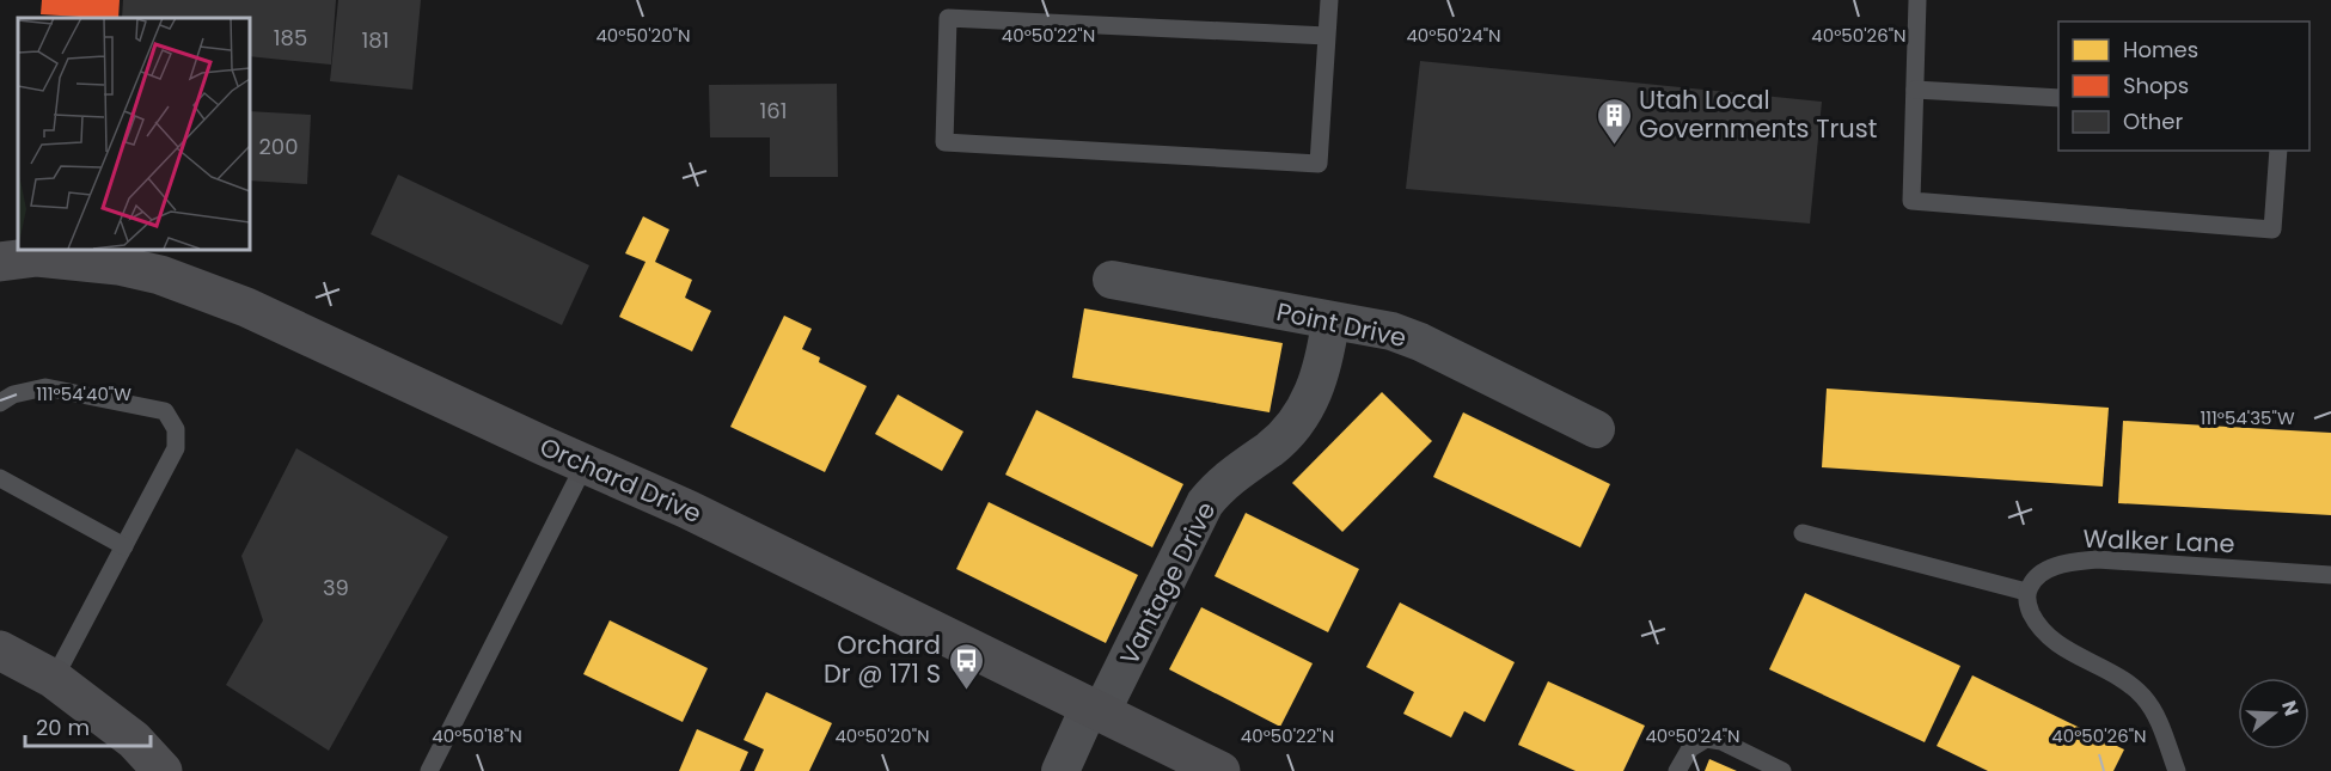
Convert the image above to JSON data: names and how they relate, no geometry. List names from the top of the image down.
{
  "streets": {
    "main road": ["Orchard Drive"],
    "street": ["Point Drive", "Vantage Drive"],
    "lane": ["Walker Lane"]
  },
  "crossings": [
    ["Point Drive", "Vantage Drive"],
    ["Orchard Drive", "Vantage Drive"]
  ],
  "places": {
    "building": ["Utah Local Governments Trust"],
    "bus stop": ["Orchard Dr @ 171 S"]
  },
  "house_numbers": [
    "185",
    "181",
    "161",
    "200",
    "39"
  ],
  "legend": ["Homes", "Shops", "Other"],
  "scale_bar": "20 m",
  "north": "right",
  "coordinates": [
    "40°50'20\"N",
    "40°50'22\"N",
    "40°50'24\"N",
    "40°50'26\"N",
    "111°54'40\"W",
    "111°54'35\"W",
    "40°50'18\"N"
  ]
}
